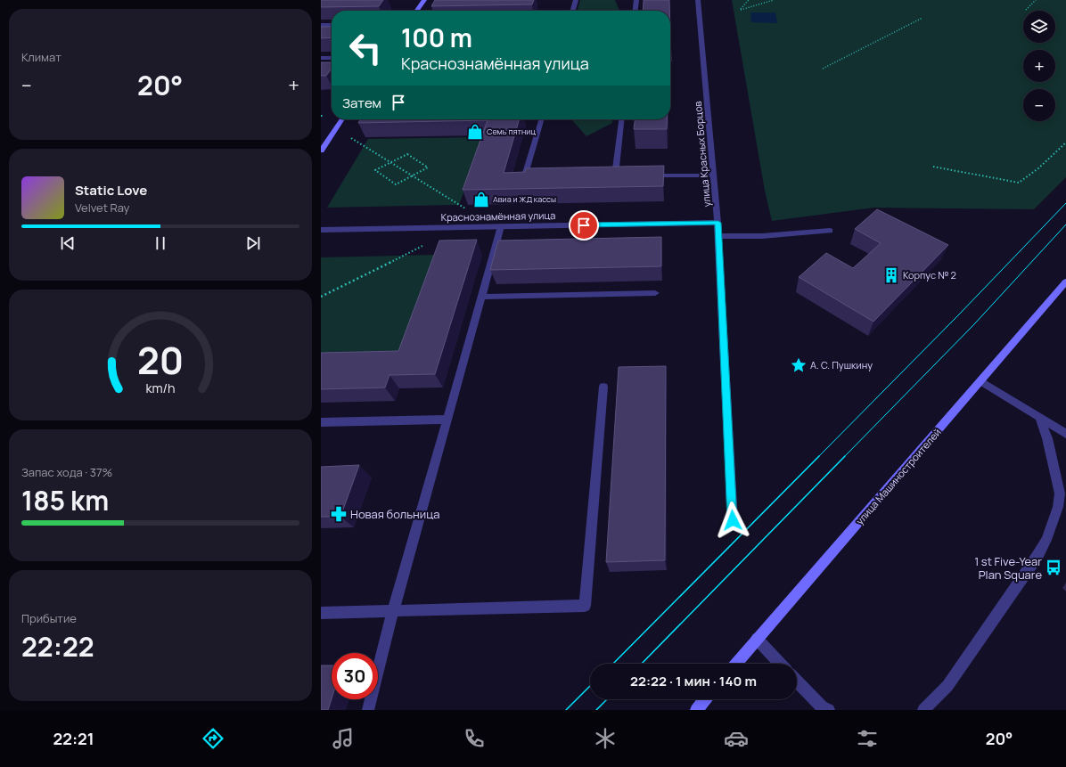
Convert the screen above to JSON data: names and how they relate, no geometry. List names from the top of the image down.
{
  "streets": {
    "main road": ["улица Машиностроителей"],
    "street": ["улица Красных Борцов", "Краснознамённая улица"]
  },
  "crossings": [
    ["улица Красных Борцов", "Краснознамённая улица"]
  ],
  "places": {
    "shop": ["Семь пятниц", "Авиа и ЖД кассы"],
    "building": ["Корпус № 2"],
    "place": ["А. С. Пушкину"],
    "pharmacy": ["Новая больница"],
    "bus stop": ["1 st Five-Year Plan Square"]
  },
  "page": {
    "tile": [
      "Климат",
      ["Запас хода · 37%", "185 km"],
      ["Прибытие", "22:22"]
    ],
    "map_buttons": ["+", "−"],
    "turn": ["100 m", "Краснознамённая улица"],
    "heat": ["−", "20°", "+"],
    "then": "Затем",
    "song": ["Static Love", "Velvet Ray"],
    "limit": "30",
    "trip": "22:22 · 1 мин · 140 m",
    "tabs": ["22:21", "20°"],
    "gauge": ["20", "km/h"]
  }
}
